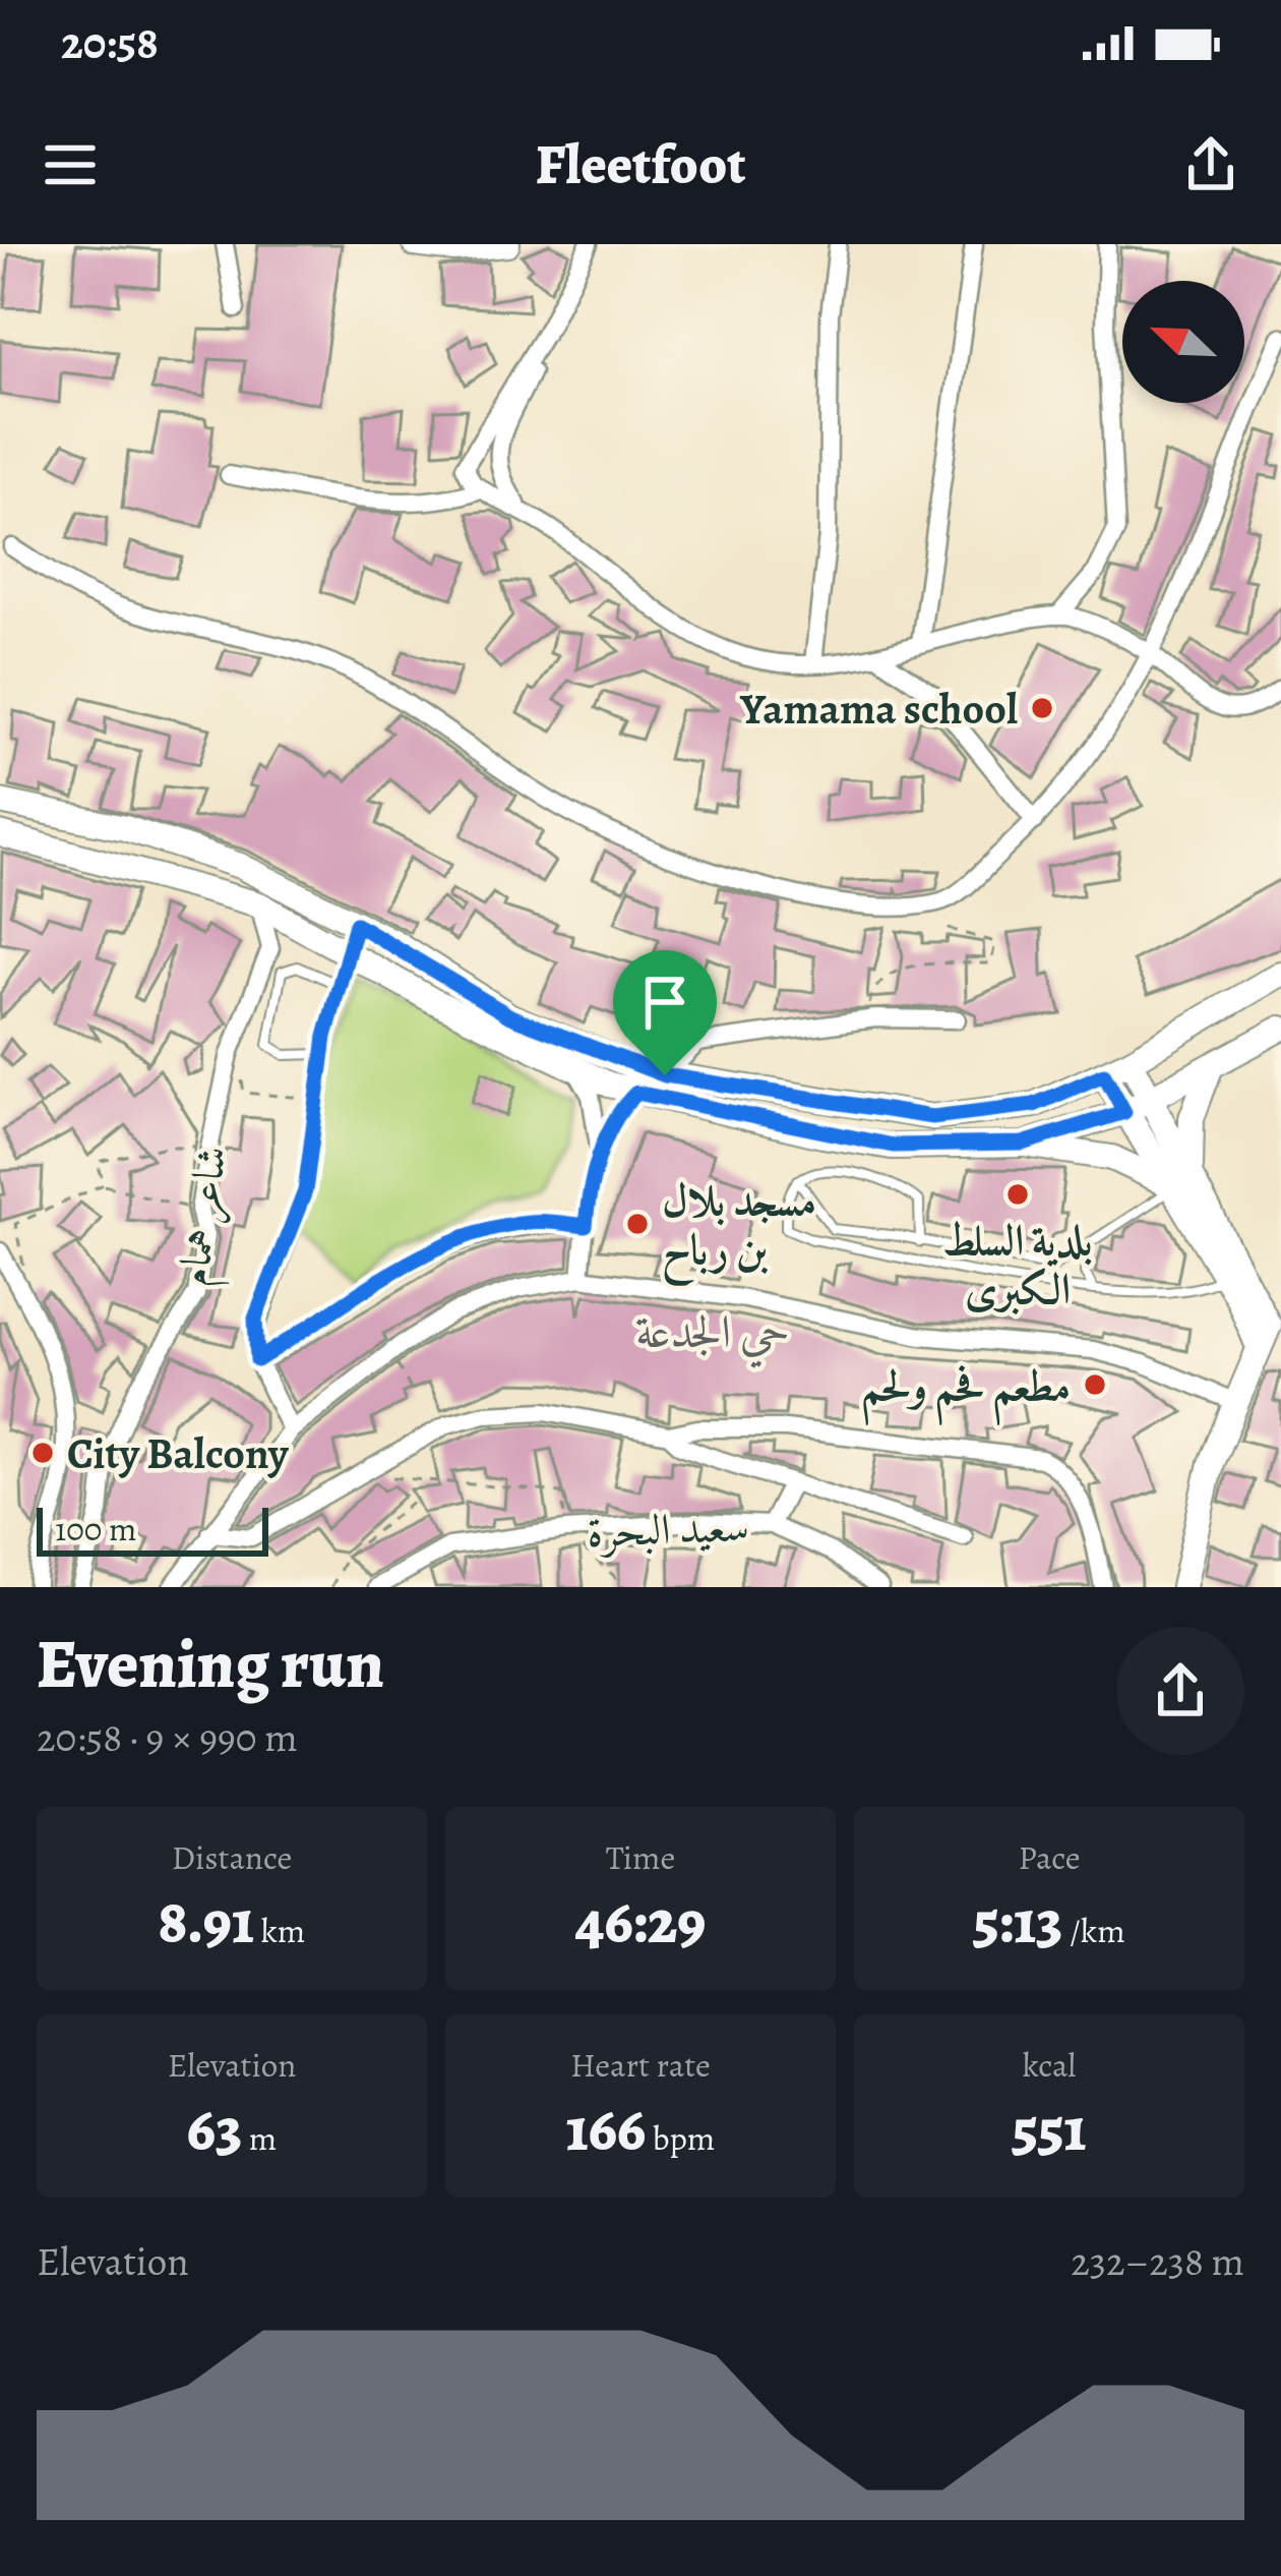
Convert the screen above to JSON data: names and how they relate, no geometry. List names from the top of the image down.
{
  "streets": {
    "street": ["شاعر همام", "سعيد البحرة"]
  },
  "districts": ["حي الجدعة"],
  "places": [
    "Yamama school",
    "بلدية السلط الكبرى",
    "مسجد بلال بن رباح",
    "مطعم فحم ولحم",
    "City Balcony"
  ],
  "scale_bar": "100 m",
  "north": "top left",
  "page": {
    "status": "20:58",
    "header": "Fleetfoot",
    "scale": "100 m",
    "heading": ["Evening run", "20:58 · 9 × 990 m"],
    "stats": [
      ["Distance", "8.91 km"],
      ["Time", "46:29"],
      ["Pace", "5:13 /km"],
      ["Elevation", "63 m"],
      ["Heart rate", "166 bpm"],
      ["kcal", "551"]
    ],
    "chart": ["Elevation", "232–238 m"]
  }
}
